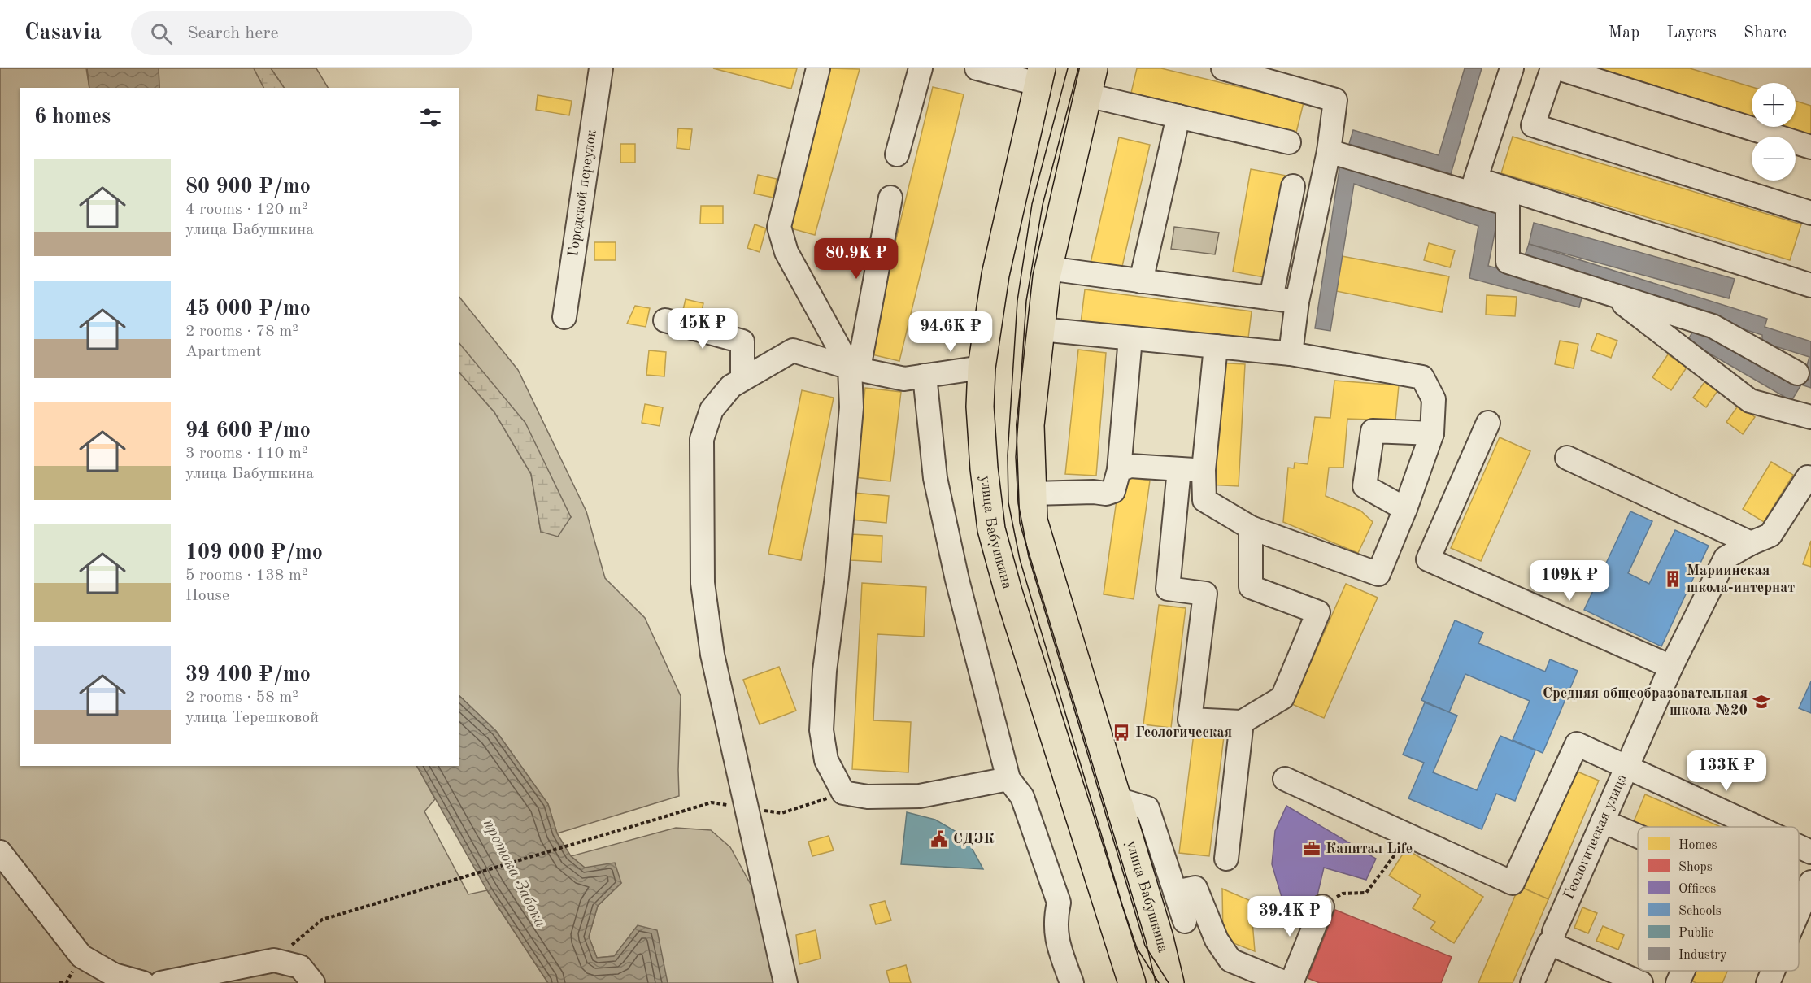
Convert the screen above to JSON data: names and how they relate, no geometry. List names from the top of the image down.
{
  "streets": {
    "main road": ["улица Бабушкина"],
    "street": ["Городской переулок", "Геологическая улица"]
  },
  "water": ["протока Забока"],
  "places": {
    "building": ["Мариинская школа-интернат"],
    "school or university": ["Средняя общеобразовательная школа №20"],
    "bus stop": ["Геологическая"],
    "public building": ["СДЭК"],
    "office": ["Капитал Life"]
  },
  "legend": [
    "Homes",
    "Shops",
    "Offices",
    "Schools",
    "Public",
    "Industry"
  ],
  "page": {
    "header": "Casavia",
    "search": "Search here",
    "nav": ["Map", "Layers", "Share"],
    "map_buttons": ["+", "−"],
    "heading": "6 homes",
    "list": [
      {
        "name": "80 900 ₽/mo",
        "note": "4 rooms · 120 m² · улица Бабушкина"
      },
      {
        "name": "45 000 ₽/mo",
        "note": "2 rooms · 78 m² · Apartment"
      },
      {
        "name": "94 600 ₽/mo",
        "note": "3 rooms · 110 m² · улица Бабушкина"
      },
      {
        "name": "109 000 ₽/mo",
        "note": "5 rooms · 138 m² · House"
      },
      {
        "name": "39 400 ₽/mo",
        "note": "2 rooms · 58 m² · улица Терешковой"
      }
    ],
    "price": [
      "80.9K ₽",
      "45K ₽",
      "94.6K ₽",
      "109K ₽",
      "133K ₽",
      "39.4K ₽"
    ]
  }
}
